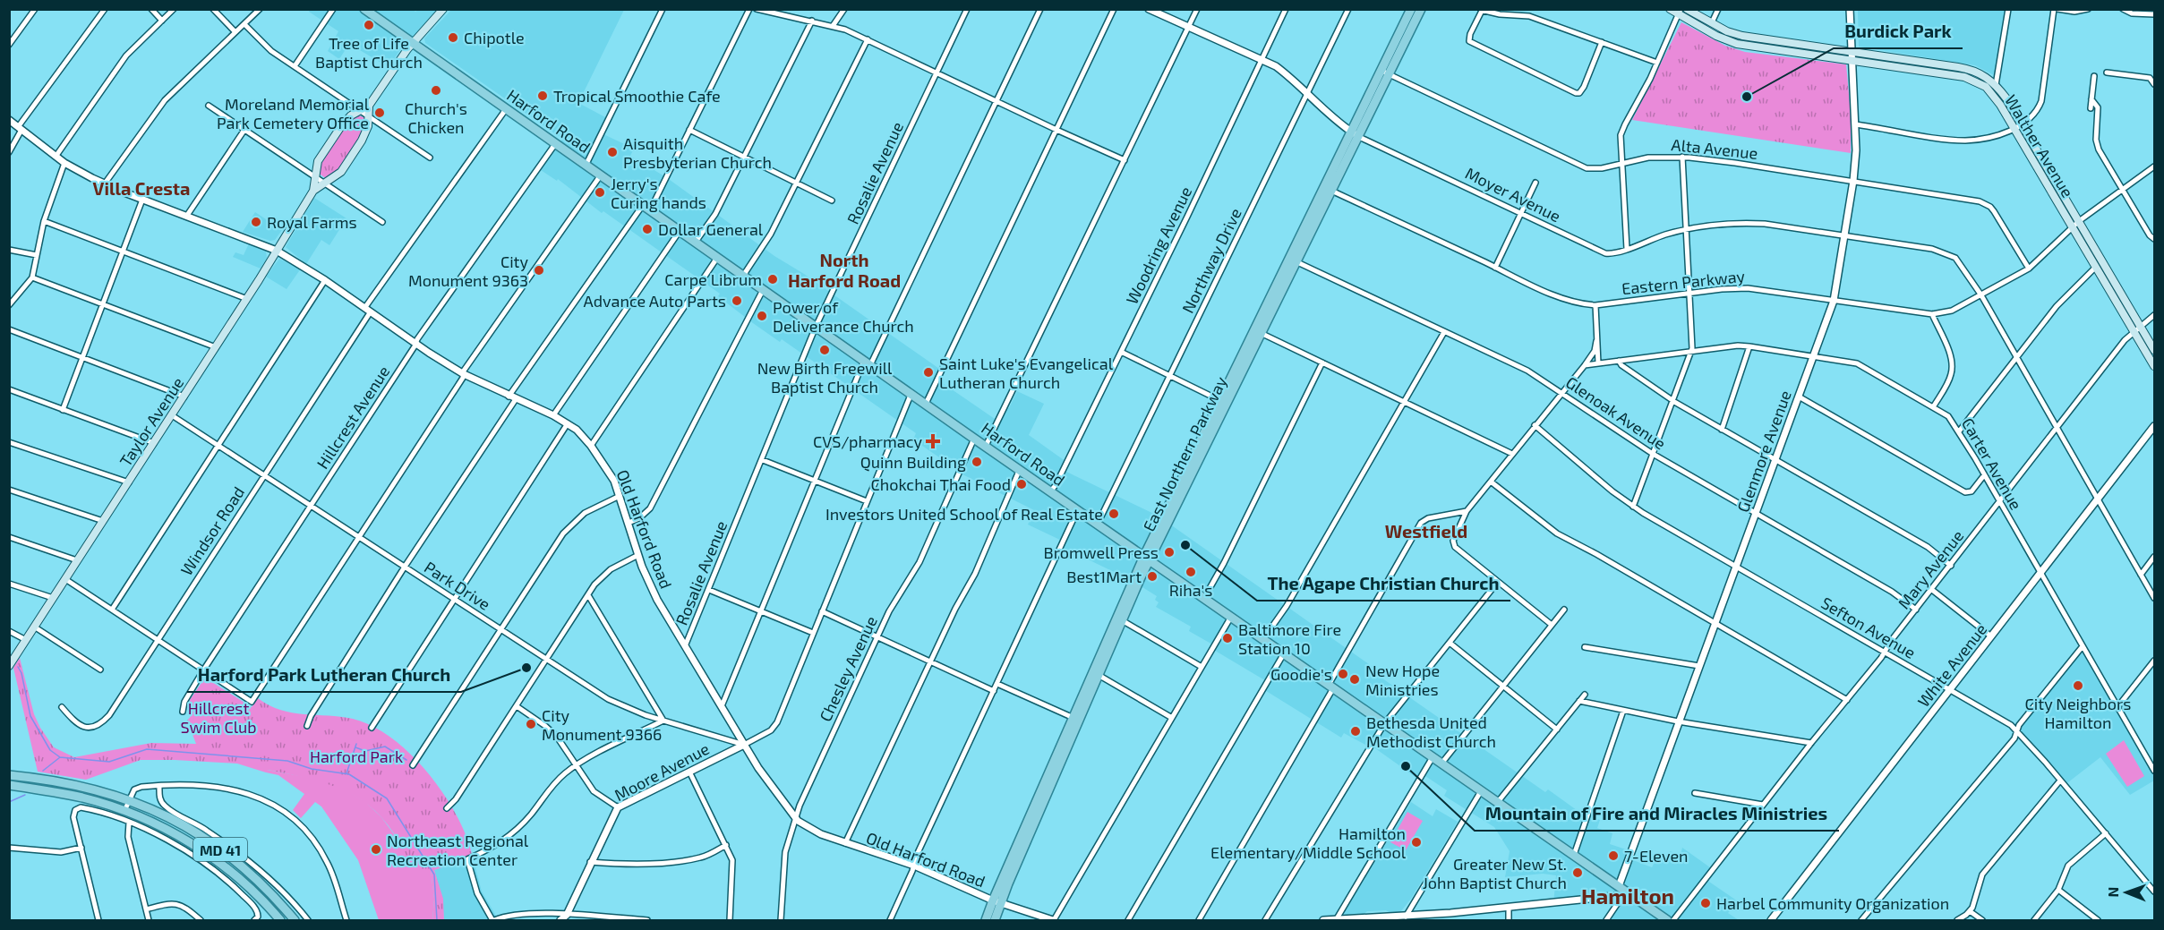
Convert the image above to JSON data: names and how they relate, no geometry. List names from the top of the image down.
{
  "streets": {
    "main road": [
      "Harford Road",
      "Walther Avenue",
      "Taylor Avenue",
      "East Northern Parkway",
      "MD 41"
    ],
    "street": [
      "Alta Avenue",
      "Rosalie Avenue",
      "Moyer Avenue",
      "Woodring Avenue",
      "Northway Drive",
      "Eastern Parkway",
      "Glenoak Avenue",
      "Hillcrest Avenue",
      "Glenmore Avenue",
      "Carter Avenue",
      "Old Harford Road",
      "Windsor Road",
      "Mary Avenue",
      "Park Drive",
      "Sefton Avenue",
      "White Avenue",
      "Chesley Avenue",
      "Moore Avenue"
    ]
  },
  "crossings": [
    ["Harford Road", "Rosalie Avenue"],
    ["Harford Road", "Woodring Avenue"],
    ["Harford Road", "Northway Drive"],
    ["Harford Road", "Hillcrest Avenue"],
    ["Harford Road", "Taylor Avenue"],
    ["Harford Road", "Glenmore Avenue"],
    ["Harford Road", "East Northern Parkway"],
    ["Harford Road", "Windsor Road"],
    ["Harford Road", "Chesley Avenue"],
    ["Walther Avenue", "Eastern Parkway"],
    ["Walther Avenue", "Glenmore Avenue"],
    ["Walther Avenue", "Mary Avenue"],
    ["Alta Avenue", "Eastern Parkway"],
    ["Alta Avenue", "Glenmore Avenue"],
    ["Alta Avenue", "East Northern Parkway"],
    ["Rosalie Avenue", "Old Harford Road"],
    ["Moyer Avenue", "Woodring Avenue"],
    ["Moyer Avenue", "Northway Drive"],
    ["Moyer Avenue", "Eastern Parkway"],
    ["Moyer Avenue", "Glenmore Avenue"],
    ["Moyer Avenue", "East Northern Parkway"],
    ["Moyer Avenue", "Mary Avenue"],
    ["Moyer Avenue", "White Avenue"],
    ["Eastern Parkway", "Glenmore Avenue"],
    ["Eastern Parkway", "East Northern Parkway"],
    ["Glenoak Avenue", "Glenmore Avenue"],
    ["Glenoak Avenue", "East Northern Parkway"],
    ["Glenoak Avenue", "Mary Avenue"],
    ["Hillcrest Avenue", "Old Harford Road"],
    ["Hillcrest Avenue", "Park Drive"],
    ["Taylor Avenue", "Old Harford Road"],
    ["Taylor Avenue", "Park Drive"],
    ["Glenmore Avenue", "Carter Avenue"],
    ["Glenmore Avenue", "Sefton Avenue"],
    ["East Northern Parkway", "Old Harford Road"],
    ["Carter Avenue", "Mary Avenue"],
    ["Carter Avenue", "White Avenue"],
    ["Old Harford Road", "Windsor Road"],
    ["Old Harford Road", "Park Drive"],
    ["Old Harford Road", "Chesley Avenue"],
    ["Old Harford Road", "Moore Avenue"],
    ["Windsor Road", "Park Drive"],
    ["Mary Avenue", "Sefton Avenue"],
    ["Park Drive", "Moore Avenue"],
    ["Sefton Avenue", "White Avenue"]
  ],
  "districts": [
    "Villa Cresta",
    "North Harford Road",
    "Westfield",
    "Hamilton"
  ],
  "parks": ["Hillcrest Swim Club", "Harford Park"],
  "places": {
    "other": [
      "Tree of Life Baptist Church",
      "Chipotle",
      "Church's Chicken",
      "Tropical Smoothie Cafe",
      "Burdick Park",
      "Moreland Memorial Park Cemetery Office",
      "Aisquith Presbyterian Church",
      "Jerry's Curing hands",
      "Royal Farms",
      "Dollar General",
      "City Monument 9363",
      "Carpe Librum",
      "Advance Auto Parts",
      "Power of Deliverance Church",
      "New Birth Freewill Baptist Church",
      "Saint Luke's Evangelical Lutheran Church",
      "Quinn Building",
      "Chokchai Thai Food",
      "Investors United School of Real Estate",
      "The Agape Christian Church",
      "Bromwell Press",
      "Riha's",
      "Best1Mart",
      "Baltimore Fire Station 10",
      "Harford Park Lutheran Church",
      "Goodie's",
      "New Hope Ministries",
      "City Neighbors Hamilton",
      "City Monument 9366",
      "Bethesda United Methodist Church",
      "Mountain of Fire and Miracles Ministries",
      "Hamilton Elementary/Middle School",
      "Northeast Regional Recreation Center",
      "7-Eleven",
      "Greater New St. John Baptist Church",
      "Harbel Community Organization"
    ],
    "health": ["CVS/pharmacy"]
  },
  "north": "left"
}
